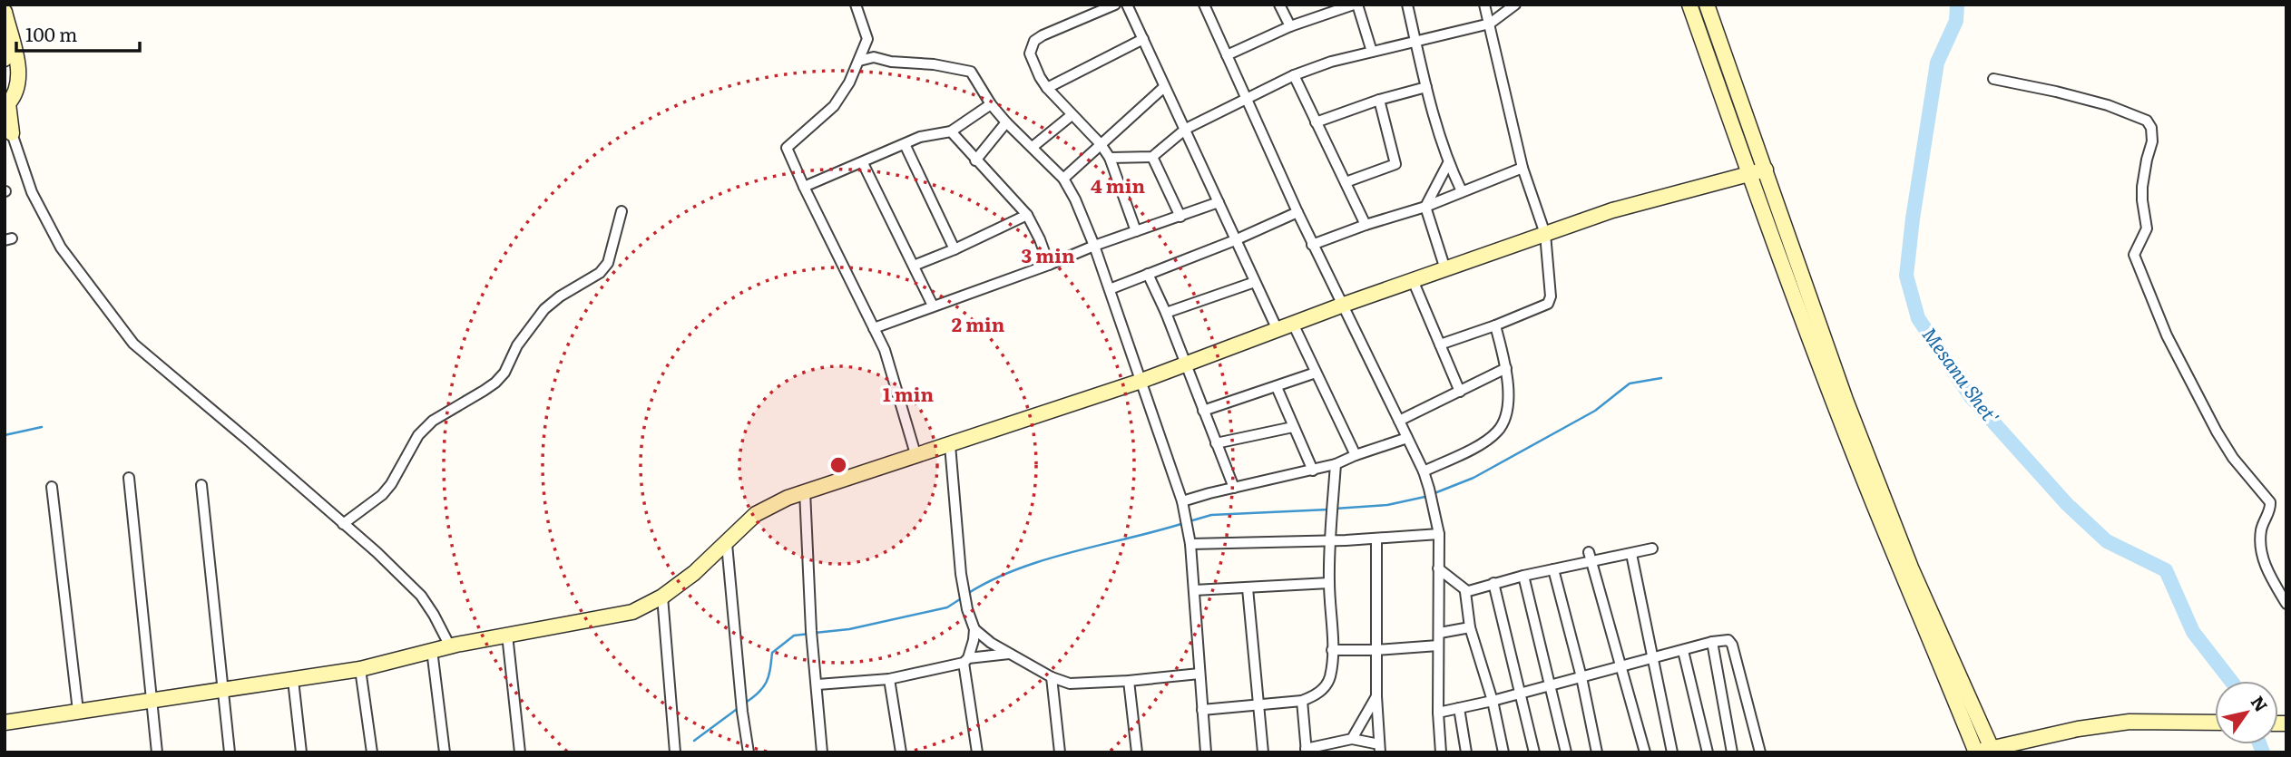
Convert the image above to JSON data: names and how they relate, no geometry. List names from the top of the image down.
{
  "water": ["Mesanu Shet'"],
  "scale_bar": "100 m",
  "north": "top right",
  "rings": [
    "4 min",
    "3 min",
    "2 min",
    "1 min"
  ]
}
